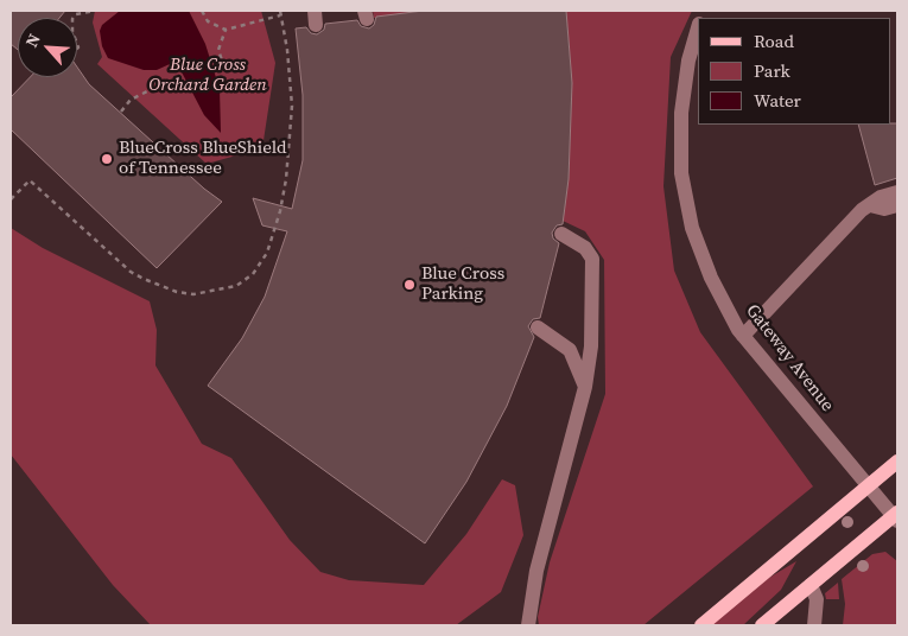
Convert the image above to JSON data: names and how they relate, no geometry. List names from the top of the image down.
{
  "streets": {
    "street": ["Gateway Avenue"]
  },
  "parks": ["Blue Cross Orchard Garden"],
  "places": ["BlueCross BlueShield of Tennessee", "Blue Cross Parking"],
  "legend": ["Road", "Park", "Water"],
  "north": "top left"
}
